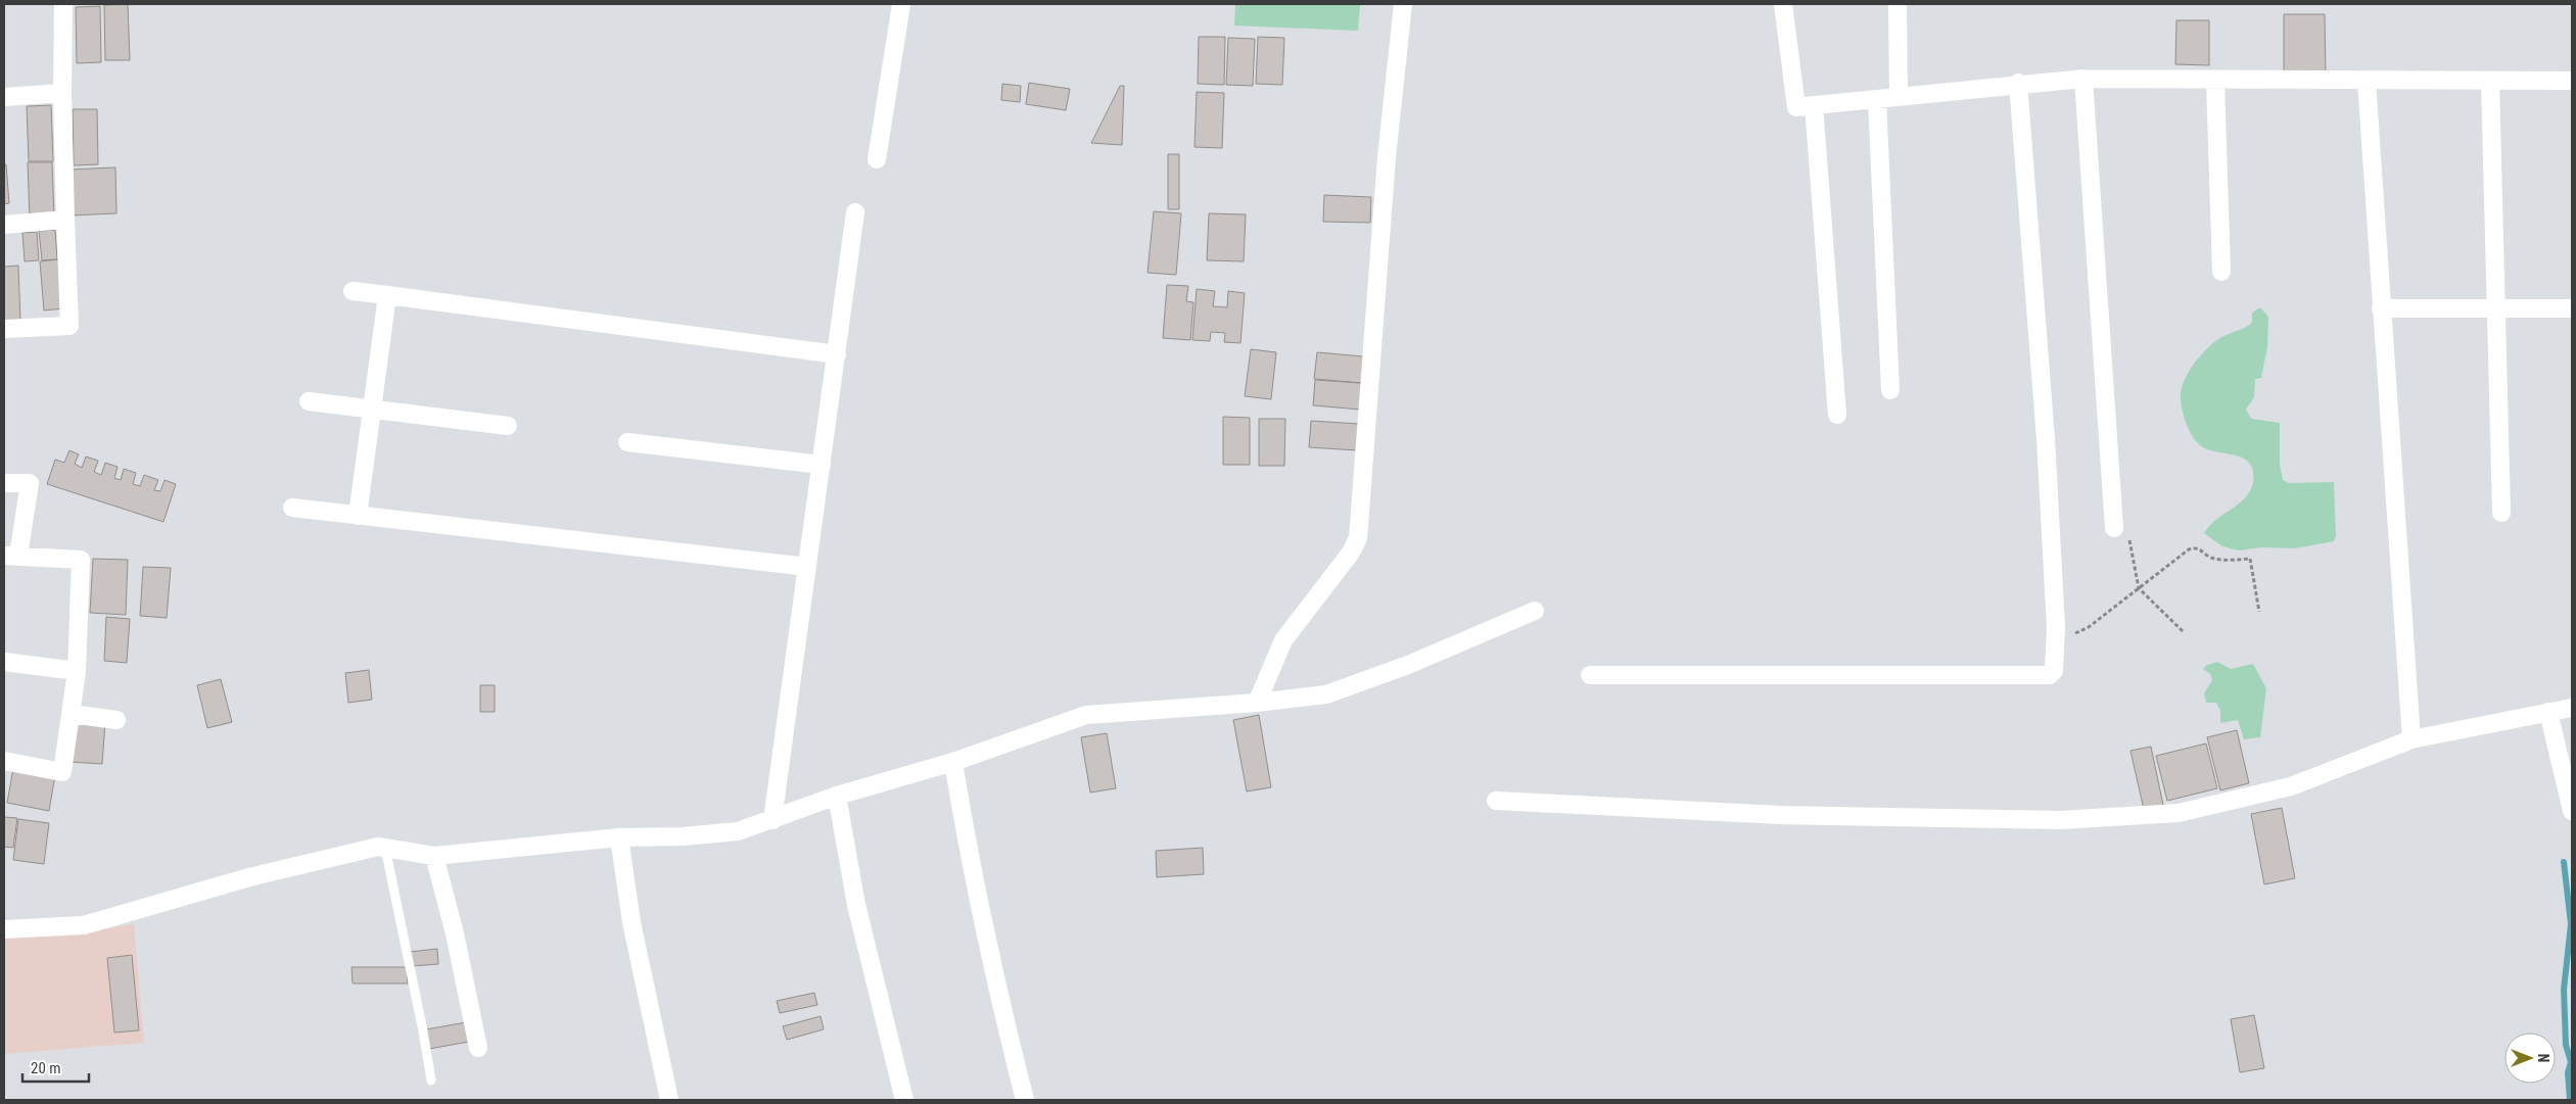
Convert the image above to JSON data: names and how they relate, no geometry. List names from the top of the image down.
{
  "scale_bar": "20 m",
  "north": "right"
}
